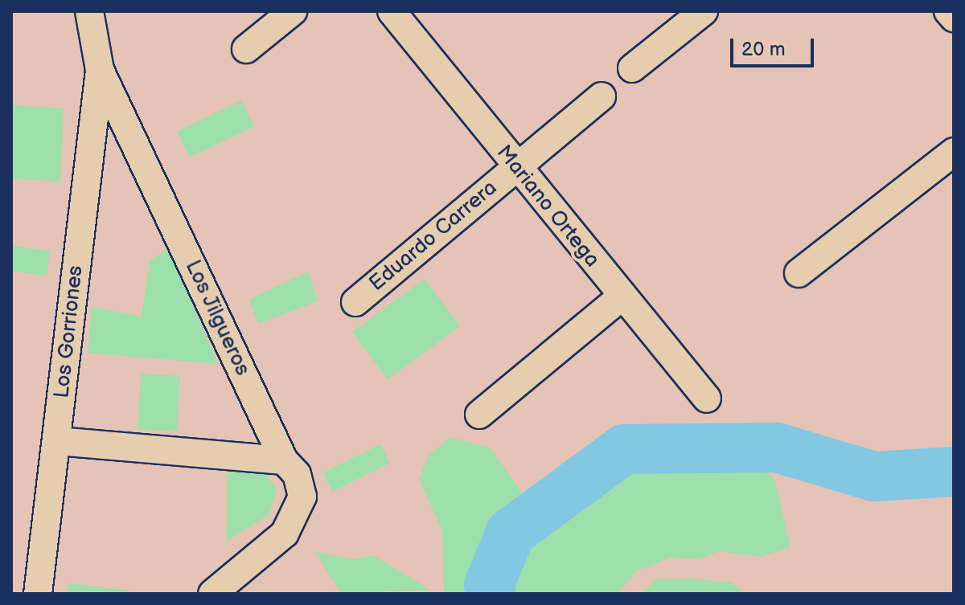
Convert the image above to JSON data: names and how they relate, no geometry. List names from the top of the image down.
{
  "streets": {
    "street": [
      "Mariano Ortega",
      "Eduardo Carrera",
      "Los Jilgueros",
      "Los Gorriones"
    ]
  },
  "crossings": [
    ["Mariano Ortega", "Eduardo Carrera"],
    ["Los Jilgueros", "Los Gorriones"]
  ],
  "scale_bar": "20 m"
}
